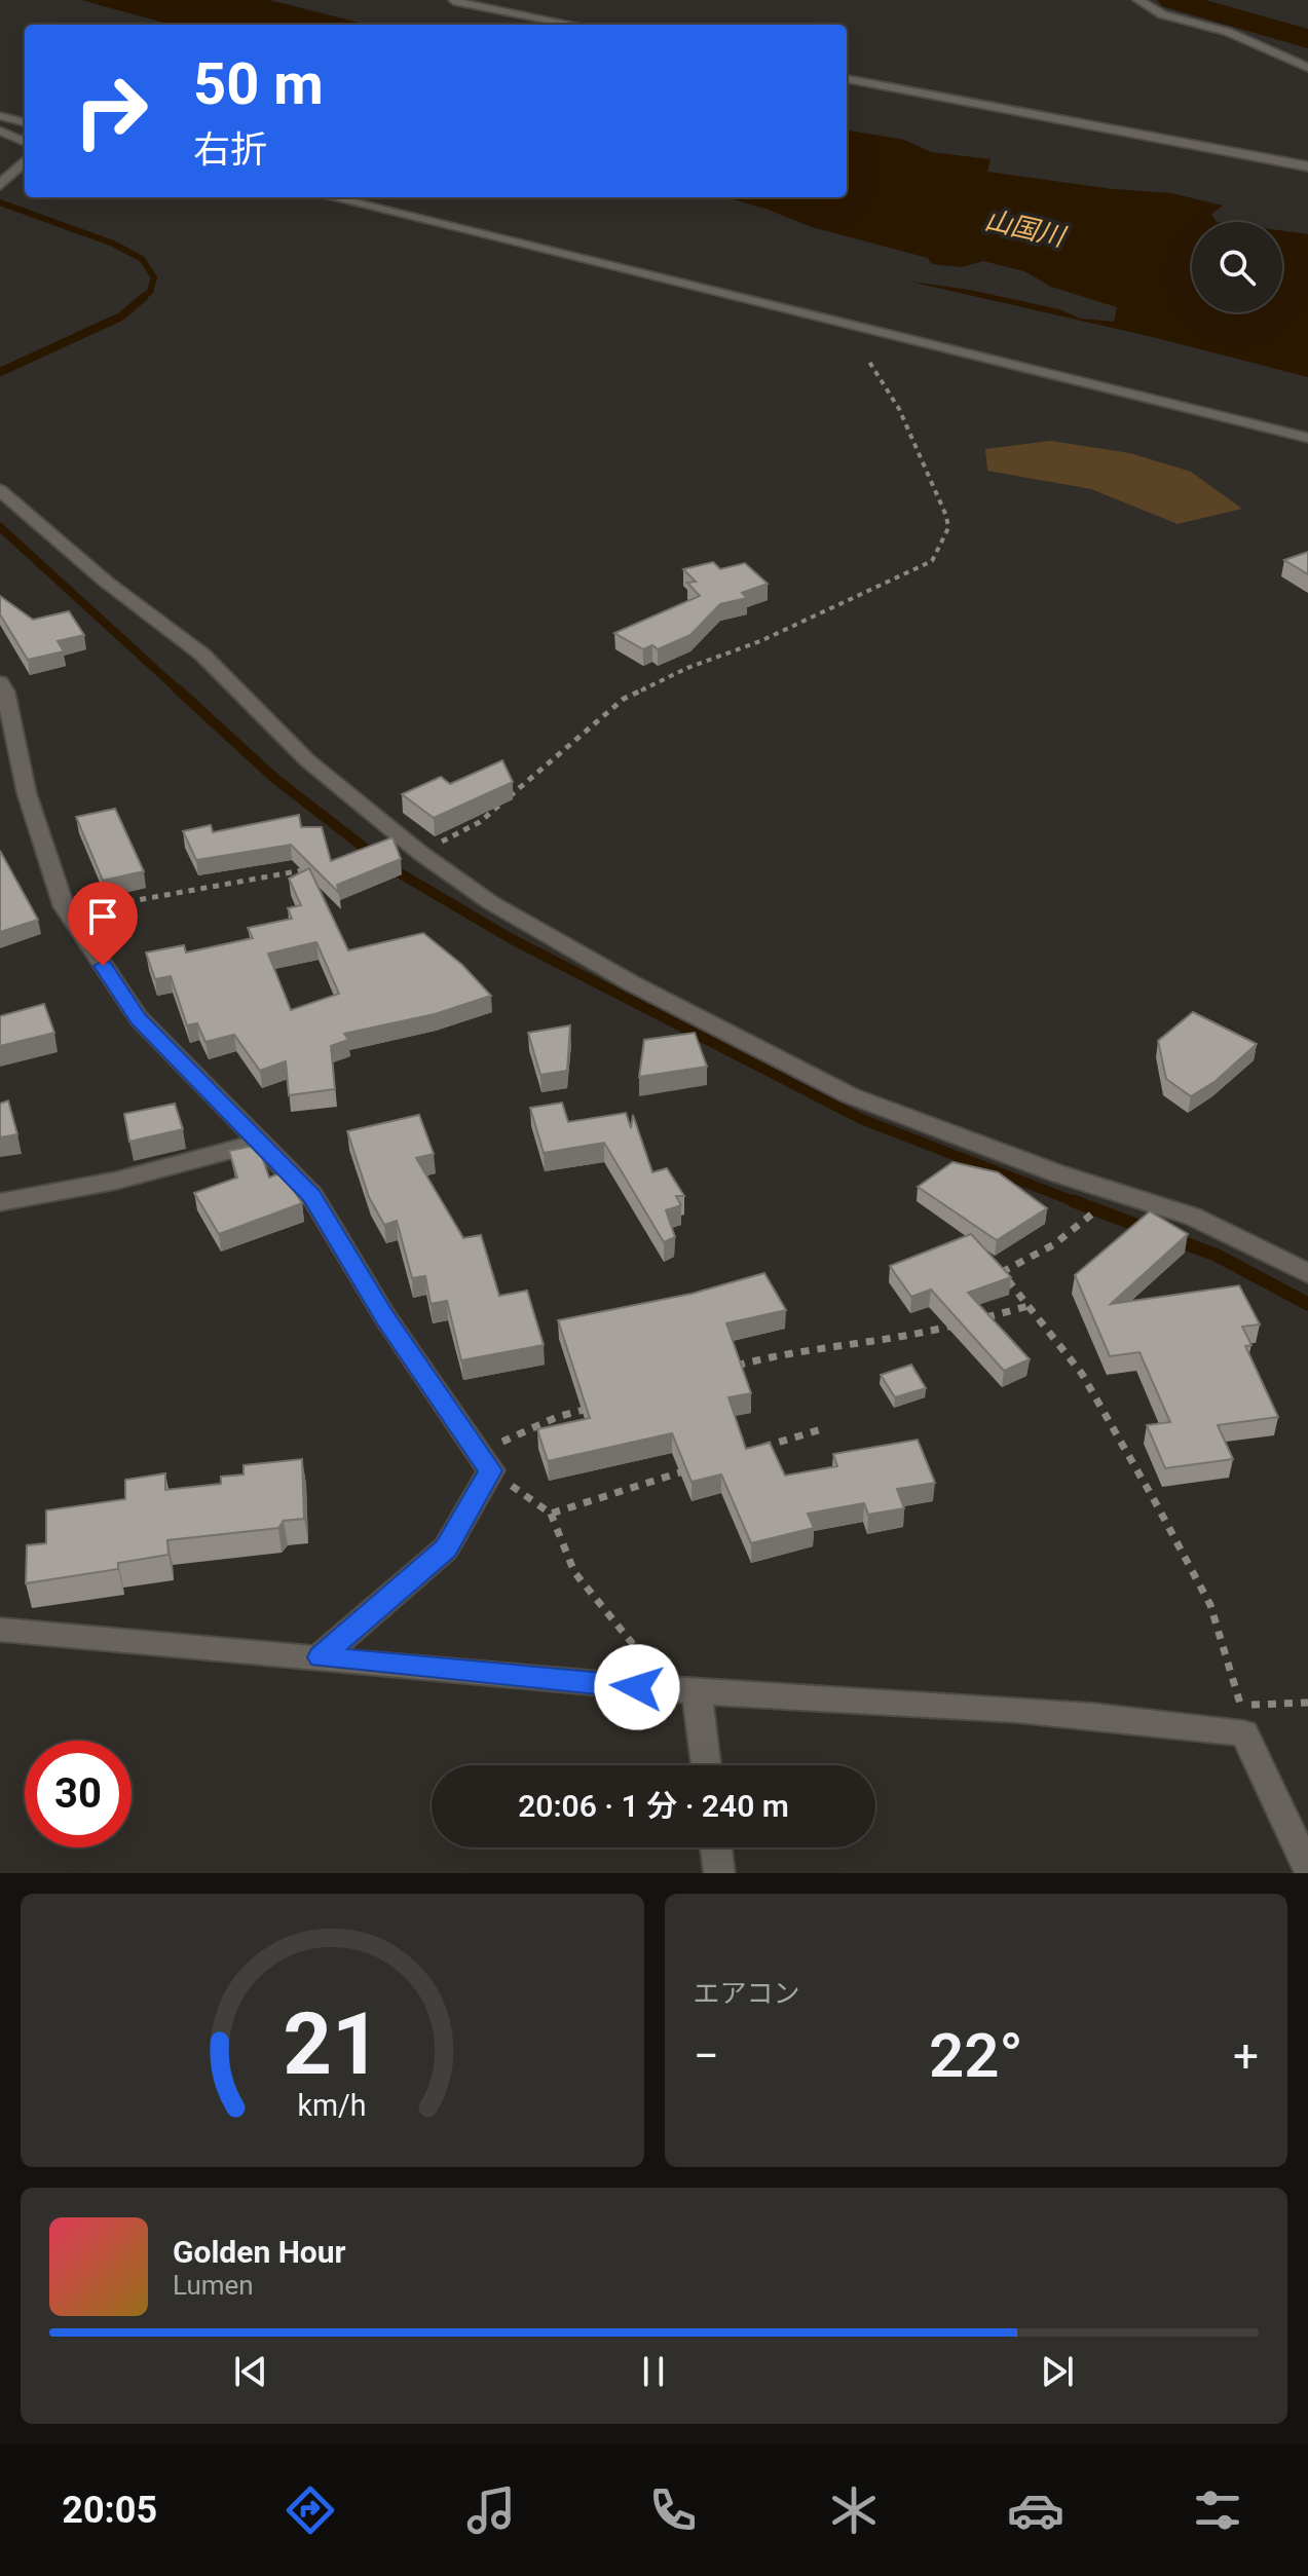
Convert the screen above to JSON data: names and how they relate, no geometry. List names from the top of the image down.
{
  "water": ["山国川"],
  "page": {
    "turn": ["50 m", "右折"],
    "limit": "30",
    "trip": "20:06 · 1 分 · 240 m",
    "tile": "エアコン",
    "heat": ["−", "22°", "+"],
    "song": ["Golden Hour", "Lumen"],
    "tabs": "20:05",
    "gauge": ["21", "km/h"]
  }
}
